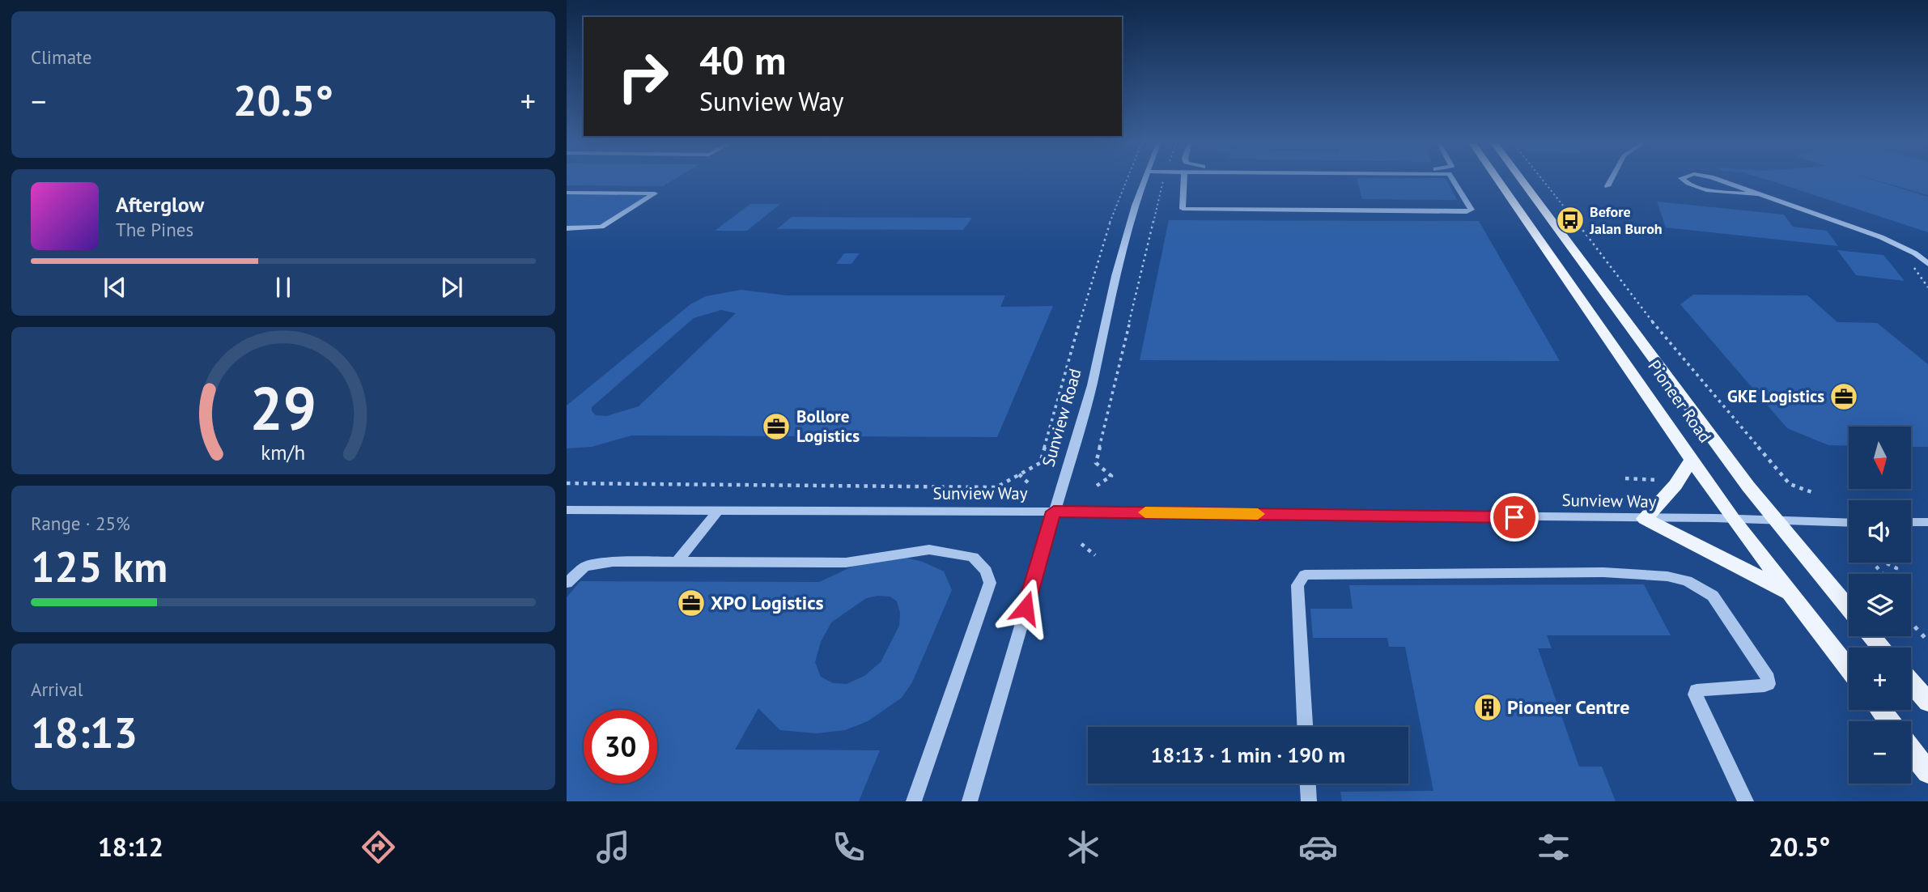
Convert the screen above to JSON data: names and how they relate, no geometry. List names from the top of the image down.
{
  "streets": {
    "main road": ["Pioneer Road"],
    "street": ["Sunview Road", "Sunview Way"]
  },
  "crossings": [
    ["Pioneer Road", "Sunview Way"],
    ["Sunview Road", "Sunview Way"]
  ],
  "places": {
    "bus stop": ["Before Jalan Buroh"],
    "office": ["GKE Logistics", "Bollore Logistics", "XPO Logistics"],
    "building": ["Pioneer Centre"]
  },
  "north": "bottom",
  "page": {
    "tile": [
      "Climate",
      ["Range · 25%", "125 km"],
      ["Arrival", "18:13"]
    ],
    "turn": ["40 m", "Sunview Way"],
    "heat": ["−", "20.5°", "+"],
    "song": ["Afterglow", "The Pines"],
    "map_buttons": ["+", "−"],
    "limit": "30",
    "trip": "18:13 · 1 min · 190 m",
    "tabs": ["18:12", "20.5°"],
    "gauge": ["29", "km/h"]
  }
}
